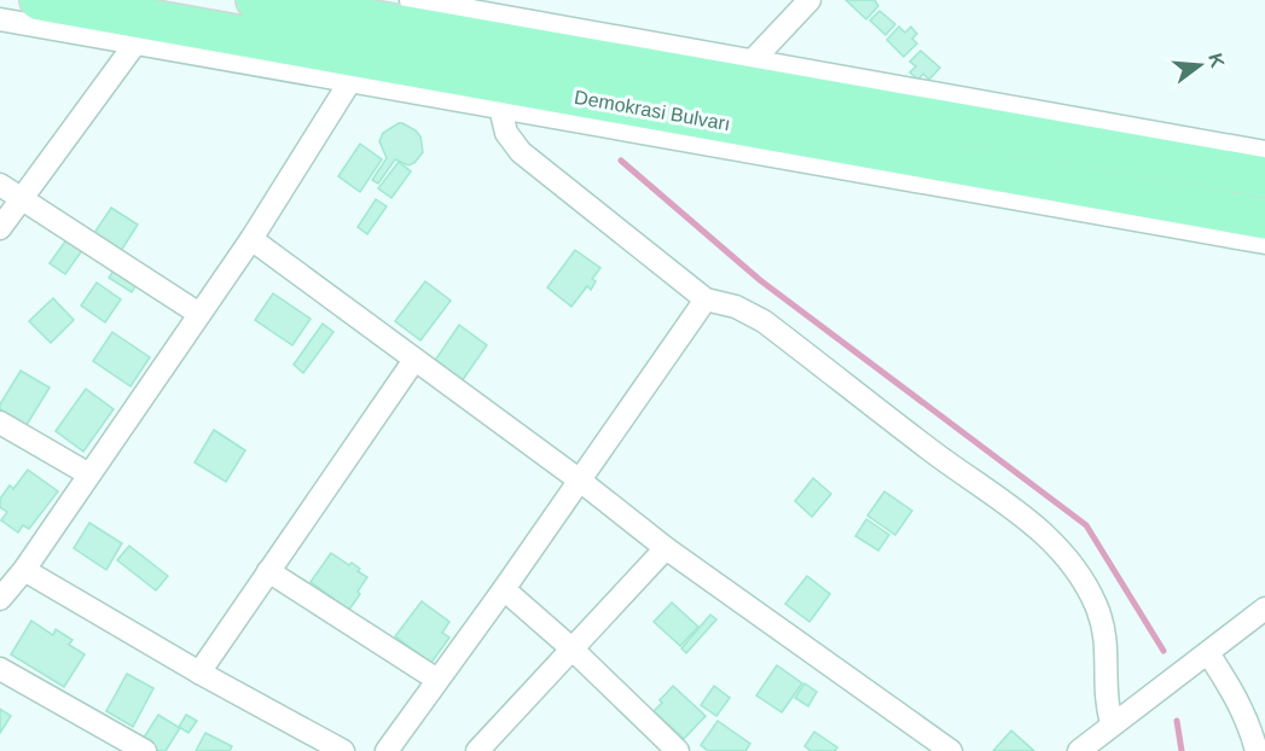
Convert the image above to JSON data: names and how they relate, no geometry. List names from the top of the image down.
{
  "streets": {
    "highway": ["Demokrasi Bulvarı"]
  },
  "north": "right"
}
